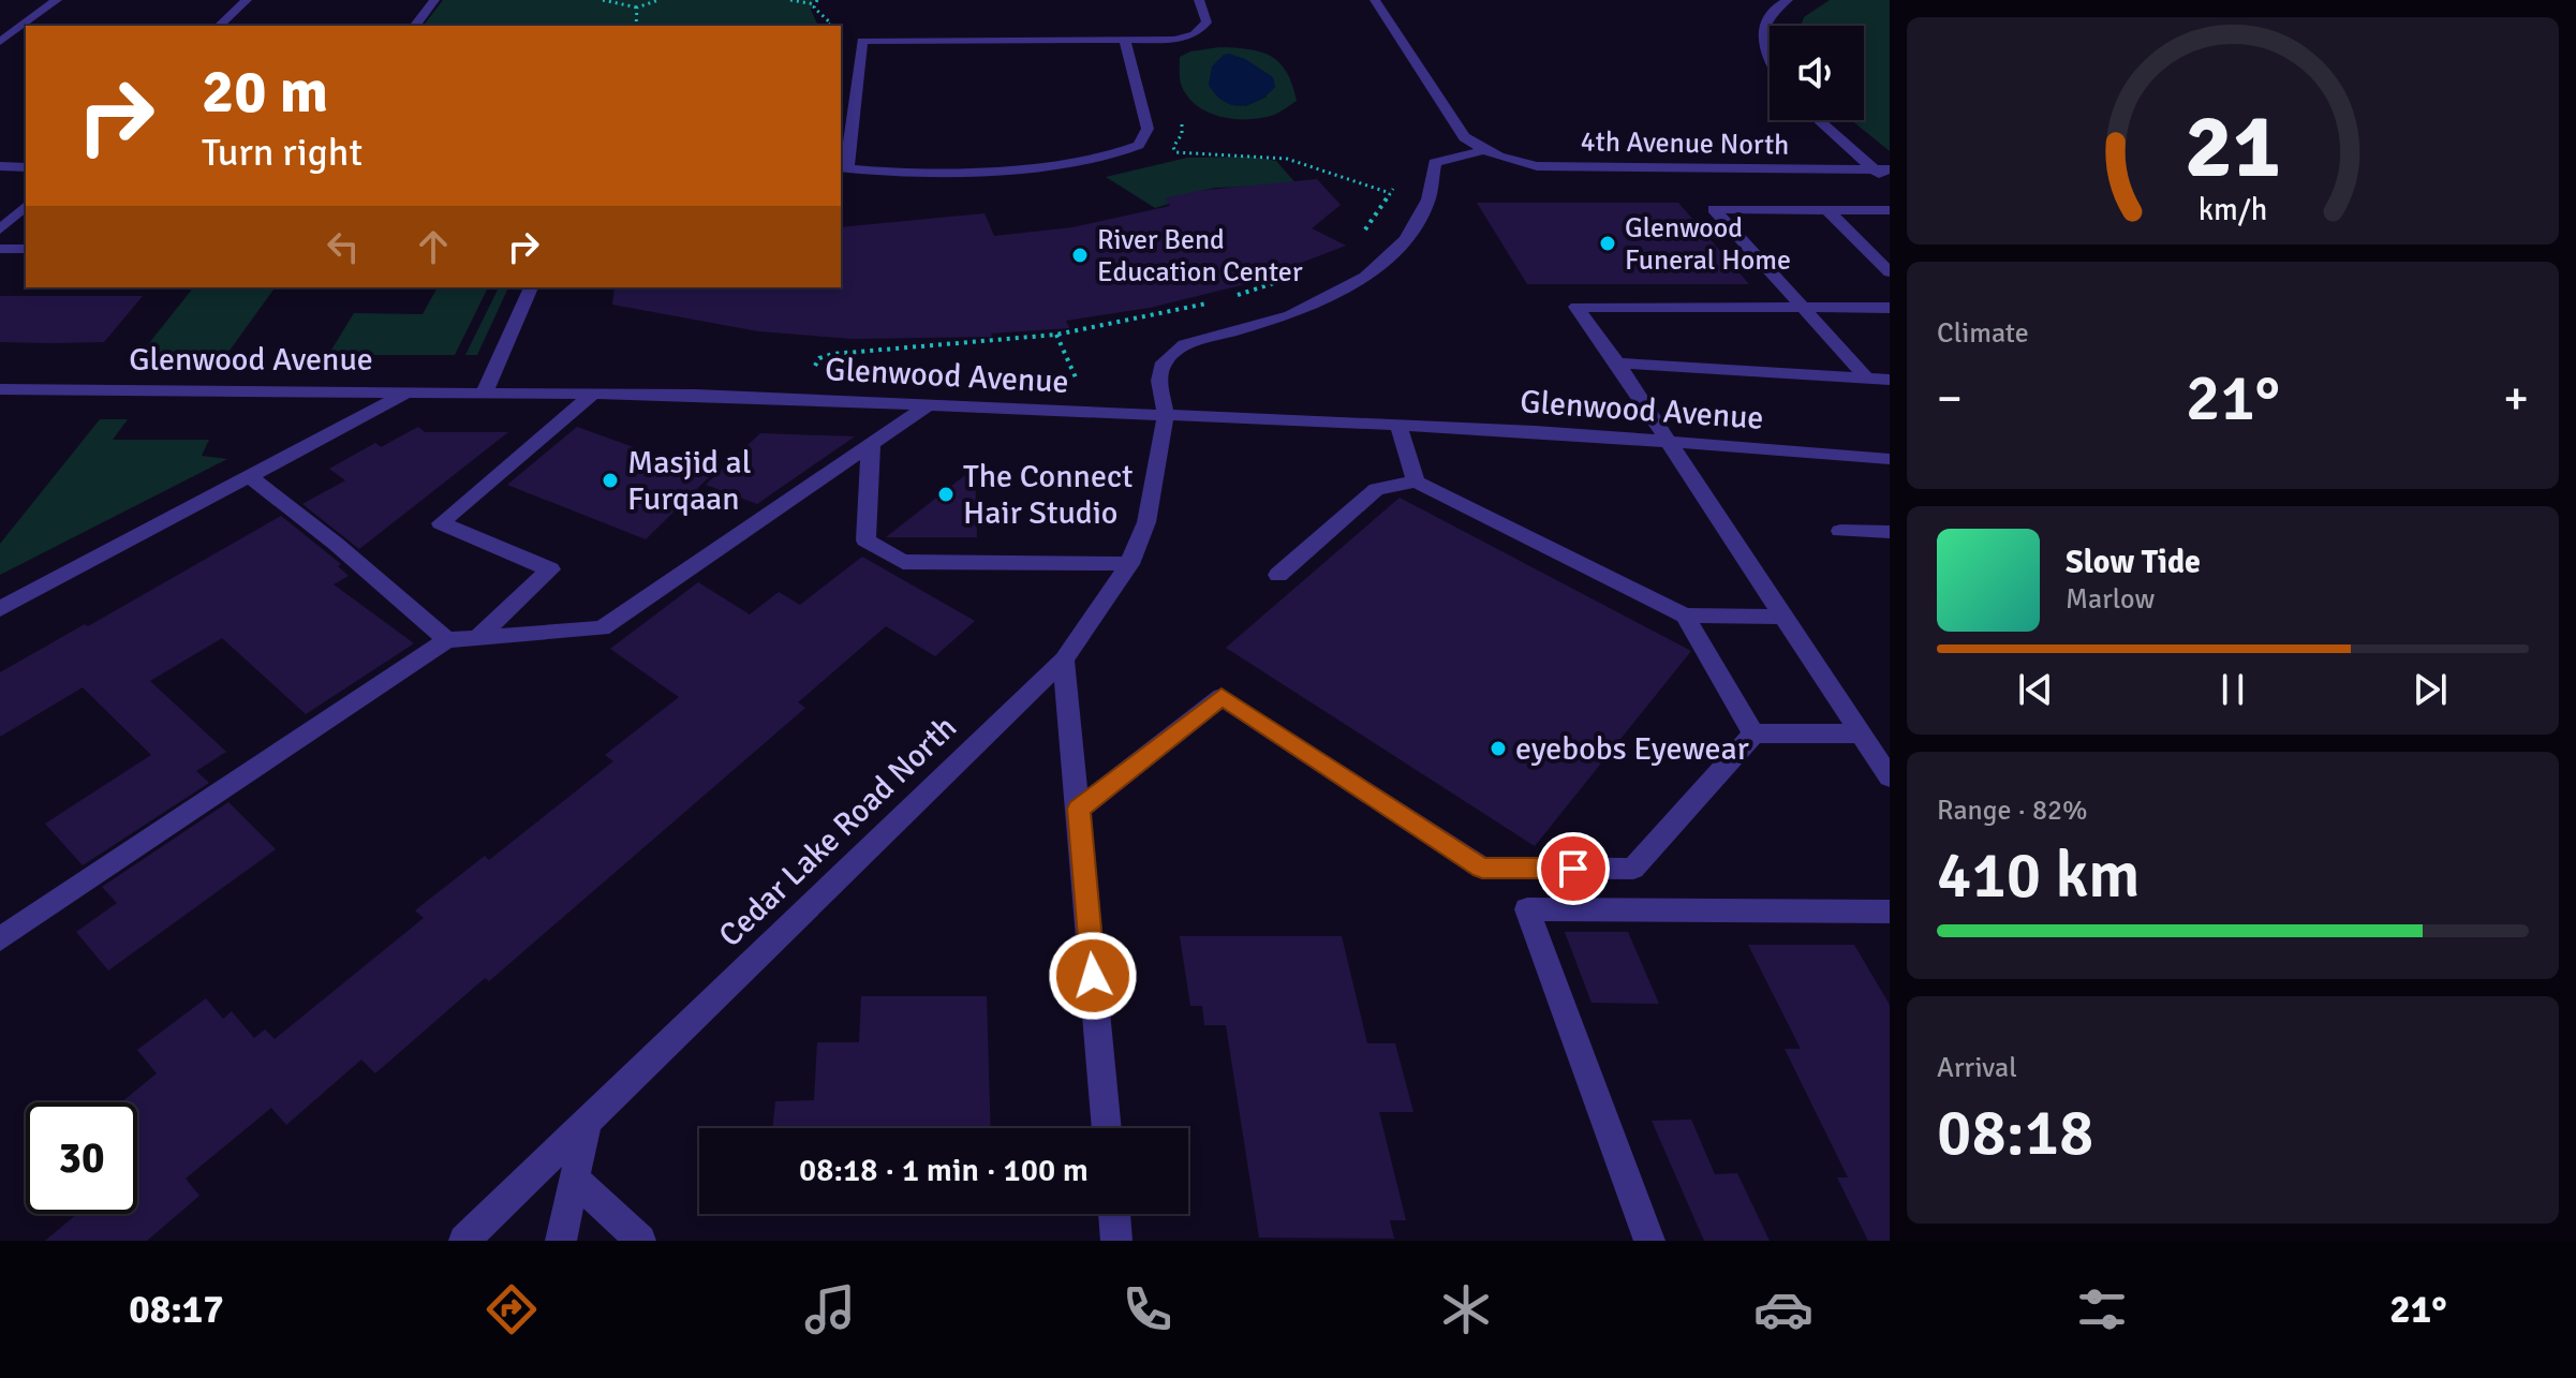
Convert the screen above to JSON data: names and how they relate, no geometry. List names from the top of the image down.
{
  "streets": {
    "street": ["4th Avenue North", "Glenwood Avenue", "Cedar Lake Road North"]
  },
  "crossings": [
    ["4th Avenue North", "Cedar Lake Road North"],
    ["Glenwood Avenue", "Cedar Lake Road North"]
  ],
  "places": [
    "Glenwood Funeral Home",
    "River Bend Education Center",
    "Masjid al Furqaan",
    "The Connect Hair Studio",
    "eyebobs Eyewear"
  ],
  "page": {
    "turn": ["20 m", "Turn right"],
    "tile": [
      "Climate",
      ["Range · 82%", "410 km"],
      ["Arrival", "08:18"]
    ],
    "heat": ["−", "21°", "+"],
    "song": ["Slow Tide", "Marlow"],
    "limit": "30",
    "trip": "08:18 · 1 min · 100 m",
    "tabs": ["08:17", "21°"],
    "gauge": ["21", "km/h"]
  }
}
